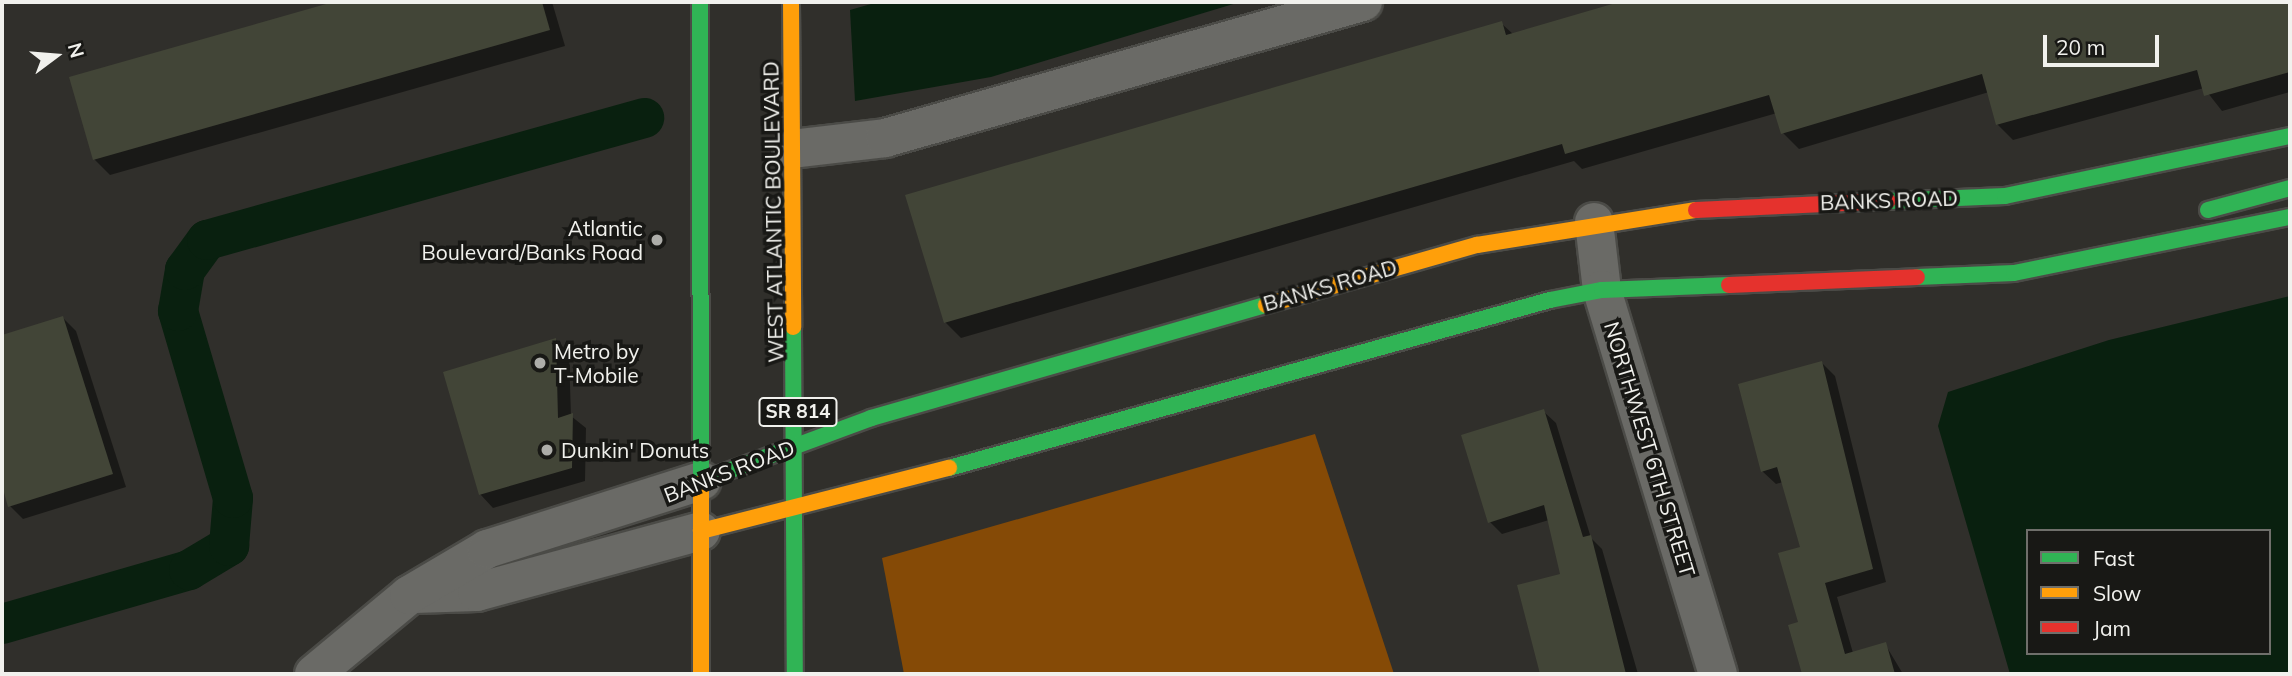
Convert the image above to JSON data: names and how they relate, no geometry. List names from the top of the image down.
{
  "streets": {
    "street": [
      "BANKS ROAD",
      "WEST ATLANTIC BOULEVARD",
      "SR 814",
      "NORTHWEST 6TH STREET"
    ]
  },
  "crossings": [
    ["BANKS ROAD", "WEST ATLANTIC BOULEVARD"],
    ["BANKS ROAD", "NORTHWEST 6TH STREET"]
  ],
  "places": ["Atlantic Boulevard/Banks Road", "Metro by T-Mobile", "Dunkin' Donuts"],
  "legend": ["Fast", "Slow", "Jam"],
  "scale_bar": "20 m",
  "north": "right"
}
